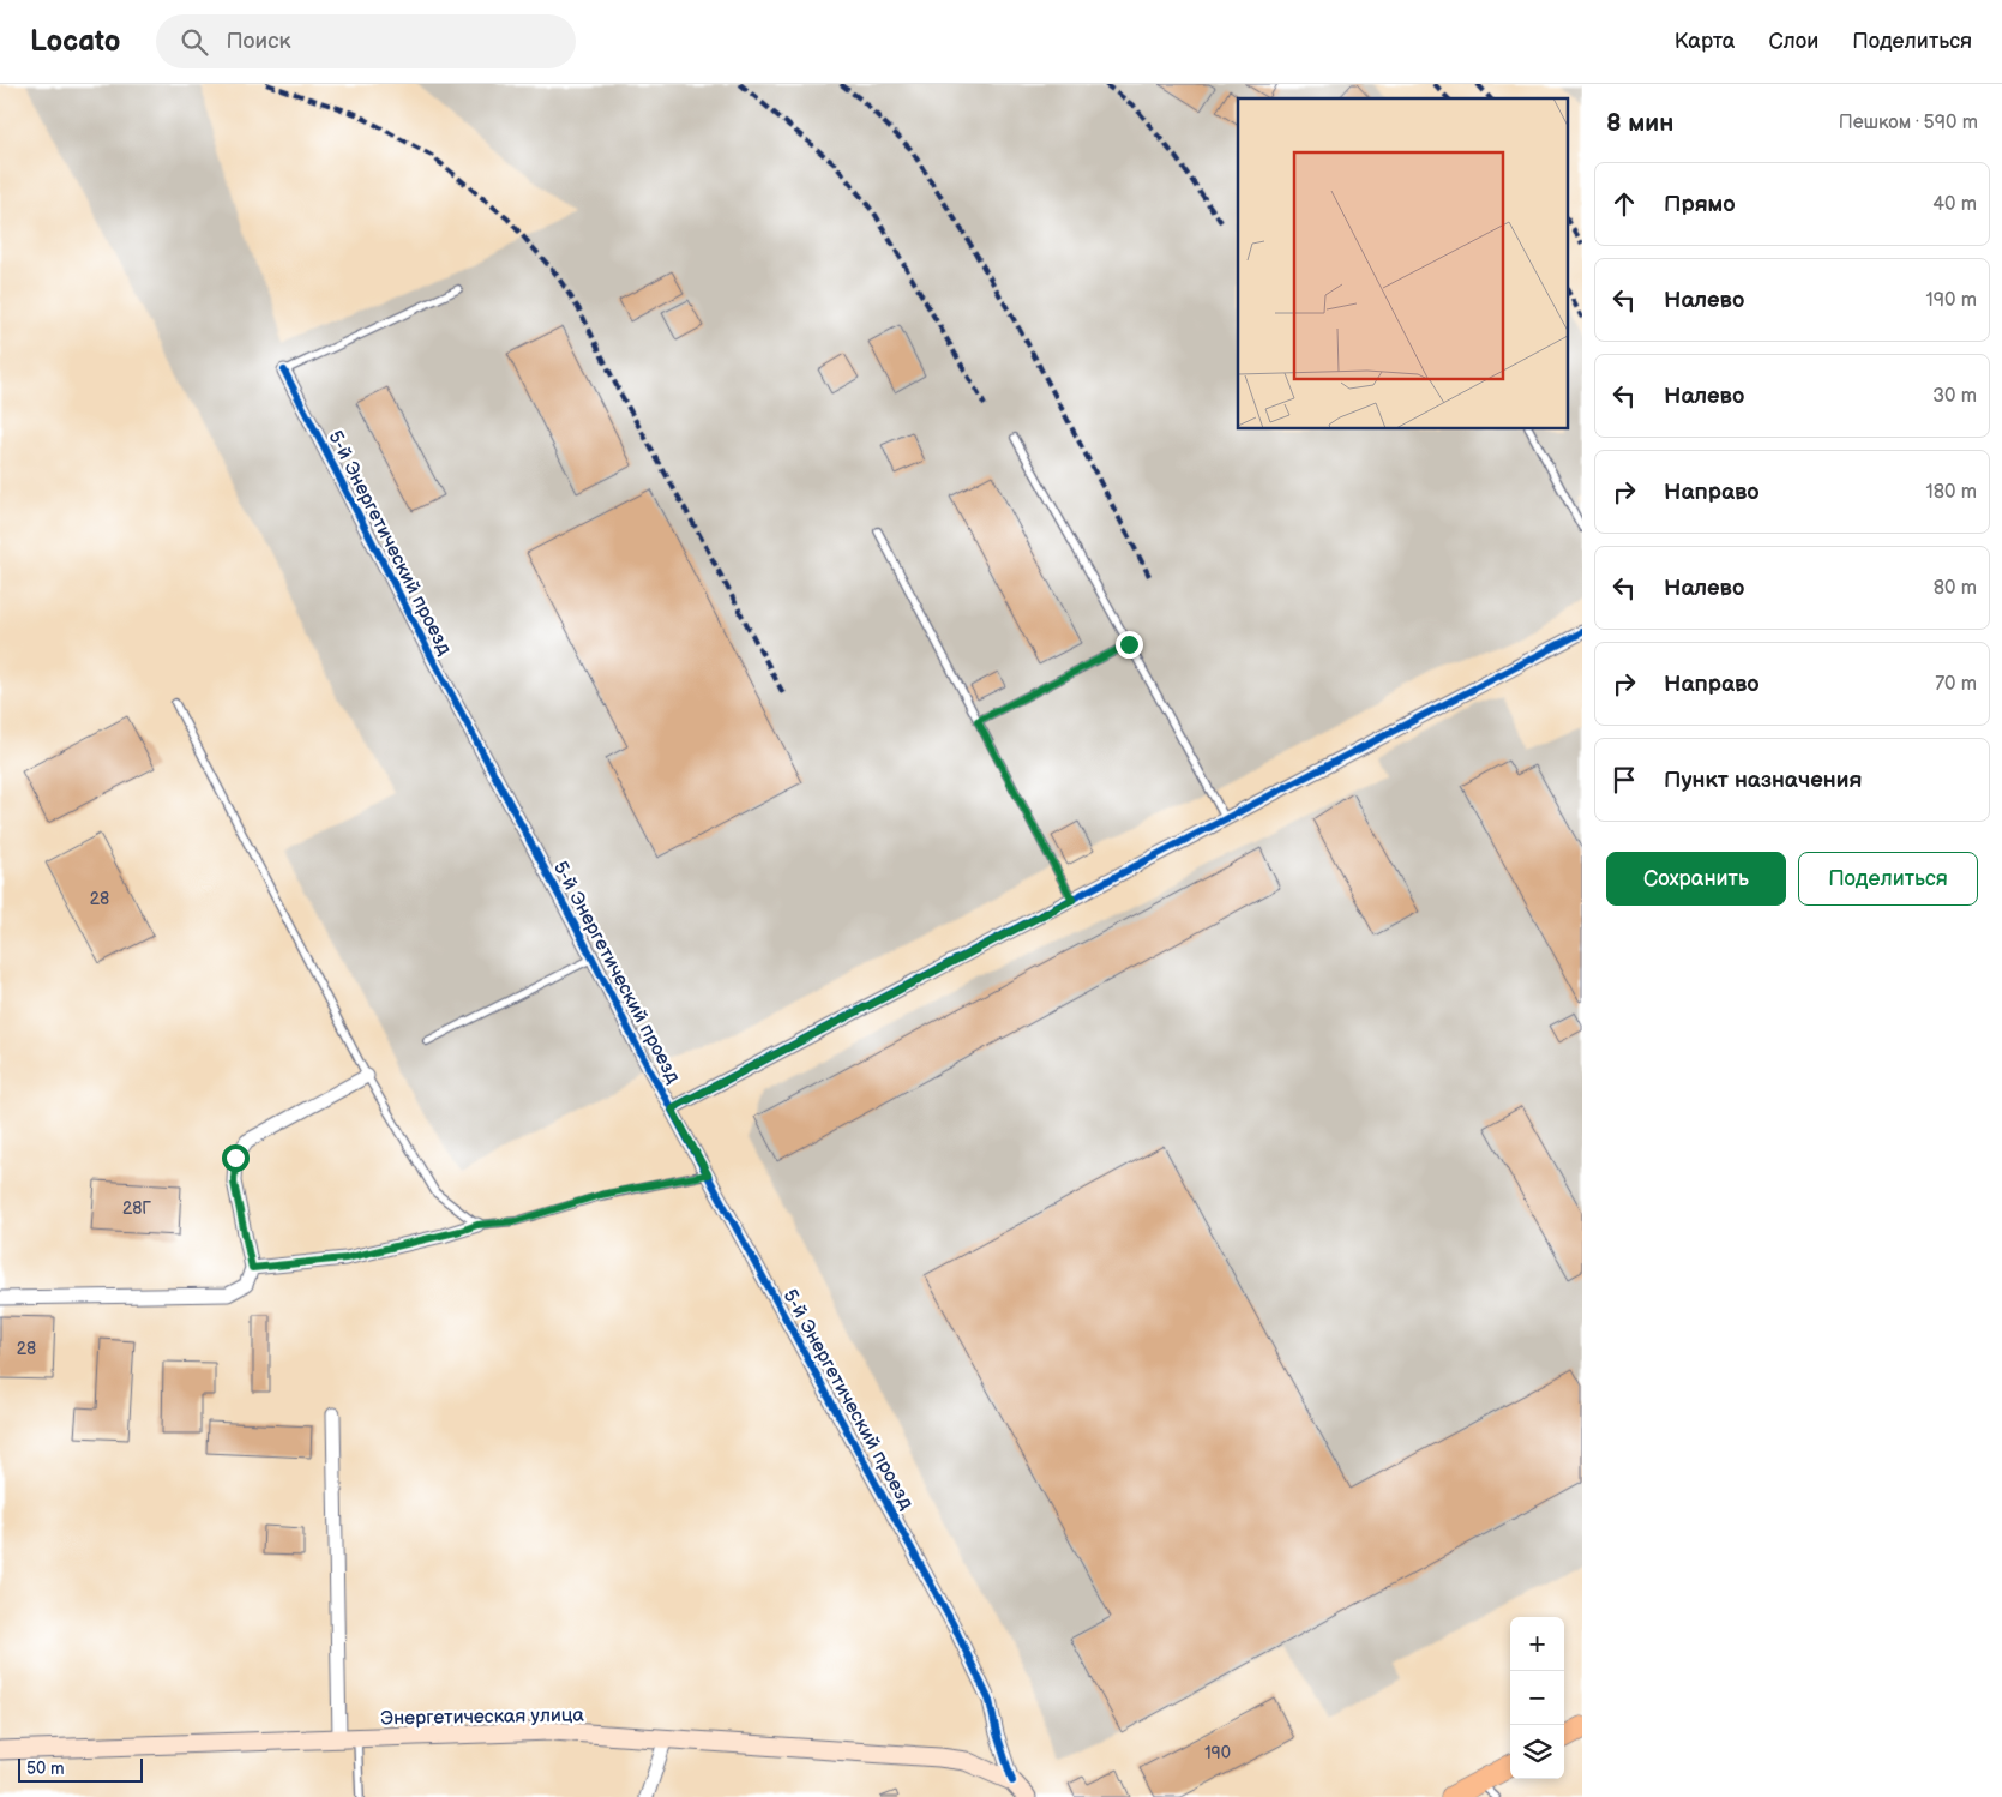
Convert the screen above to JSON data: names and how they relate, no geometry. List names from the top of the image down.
{
  "streets": {
    "main road": ["Энергетическая улица"],
    "street": ["5-й Энергетический проезд"]
  },
  "crossings": [
    ["5-й Энергетический проезд", "Энергетическая улица"]
  ],
  "house_numbers": [
    "28",
    "28Г",
    "28",
    "190"
  ],
  "scale_bar": "50 m",
  "page": {
    "header": "Locato",
    "search": "Поиск",
    "nav": ["Карта", "Слои", "Поделиться"],
    "heading": ["8 мин", "Пешком · 590 m"],
    "list": [
      ["Прямо", "40 m"],
      ["Налево", "190 m"],
      ["Налево", "30 m"],
      ["Направо", "180 m"],
      ["Налево", "80 m"],
      ["Направо", "70 m"],
      "Пункт назначения"
    ],
    "buttons": ["Сохранить", "Поделиться"],
    "map_buttons": ["+", "−"],
    "scale": "50 m"
  }
}
